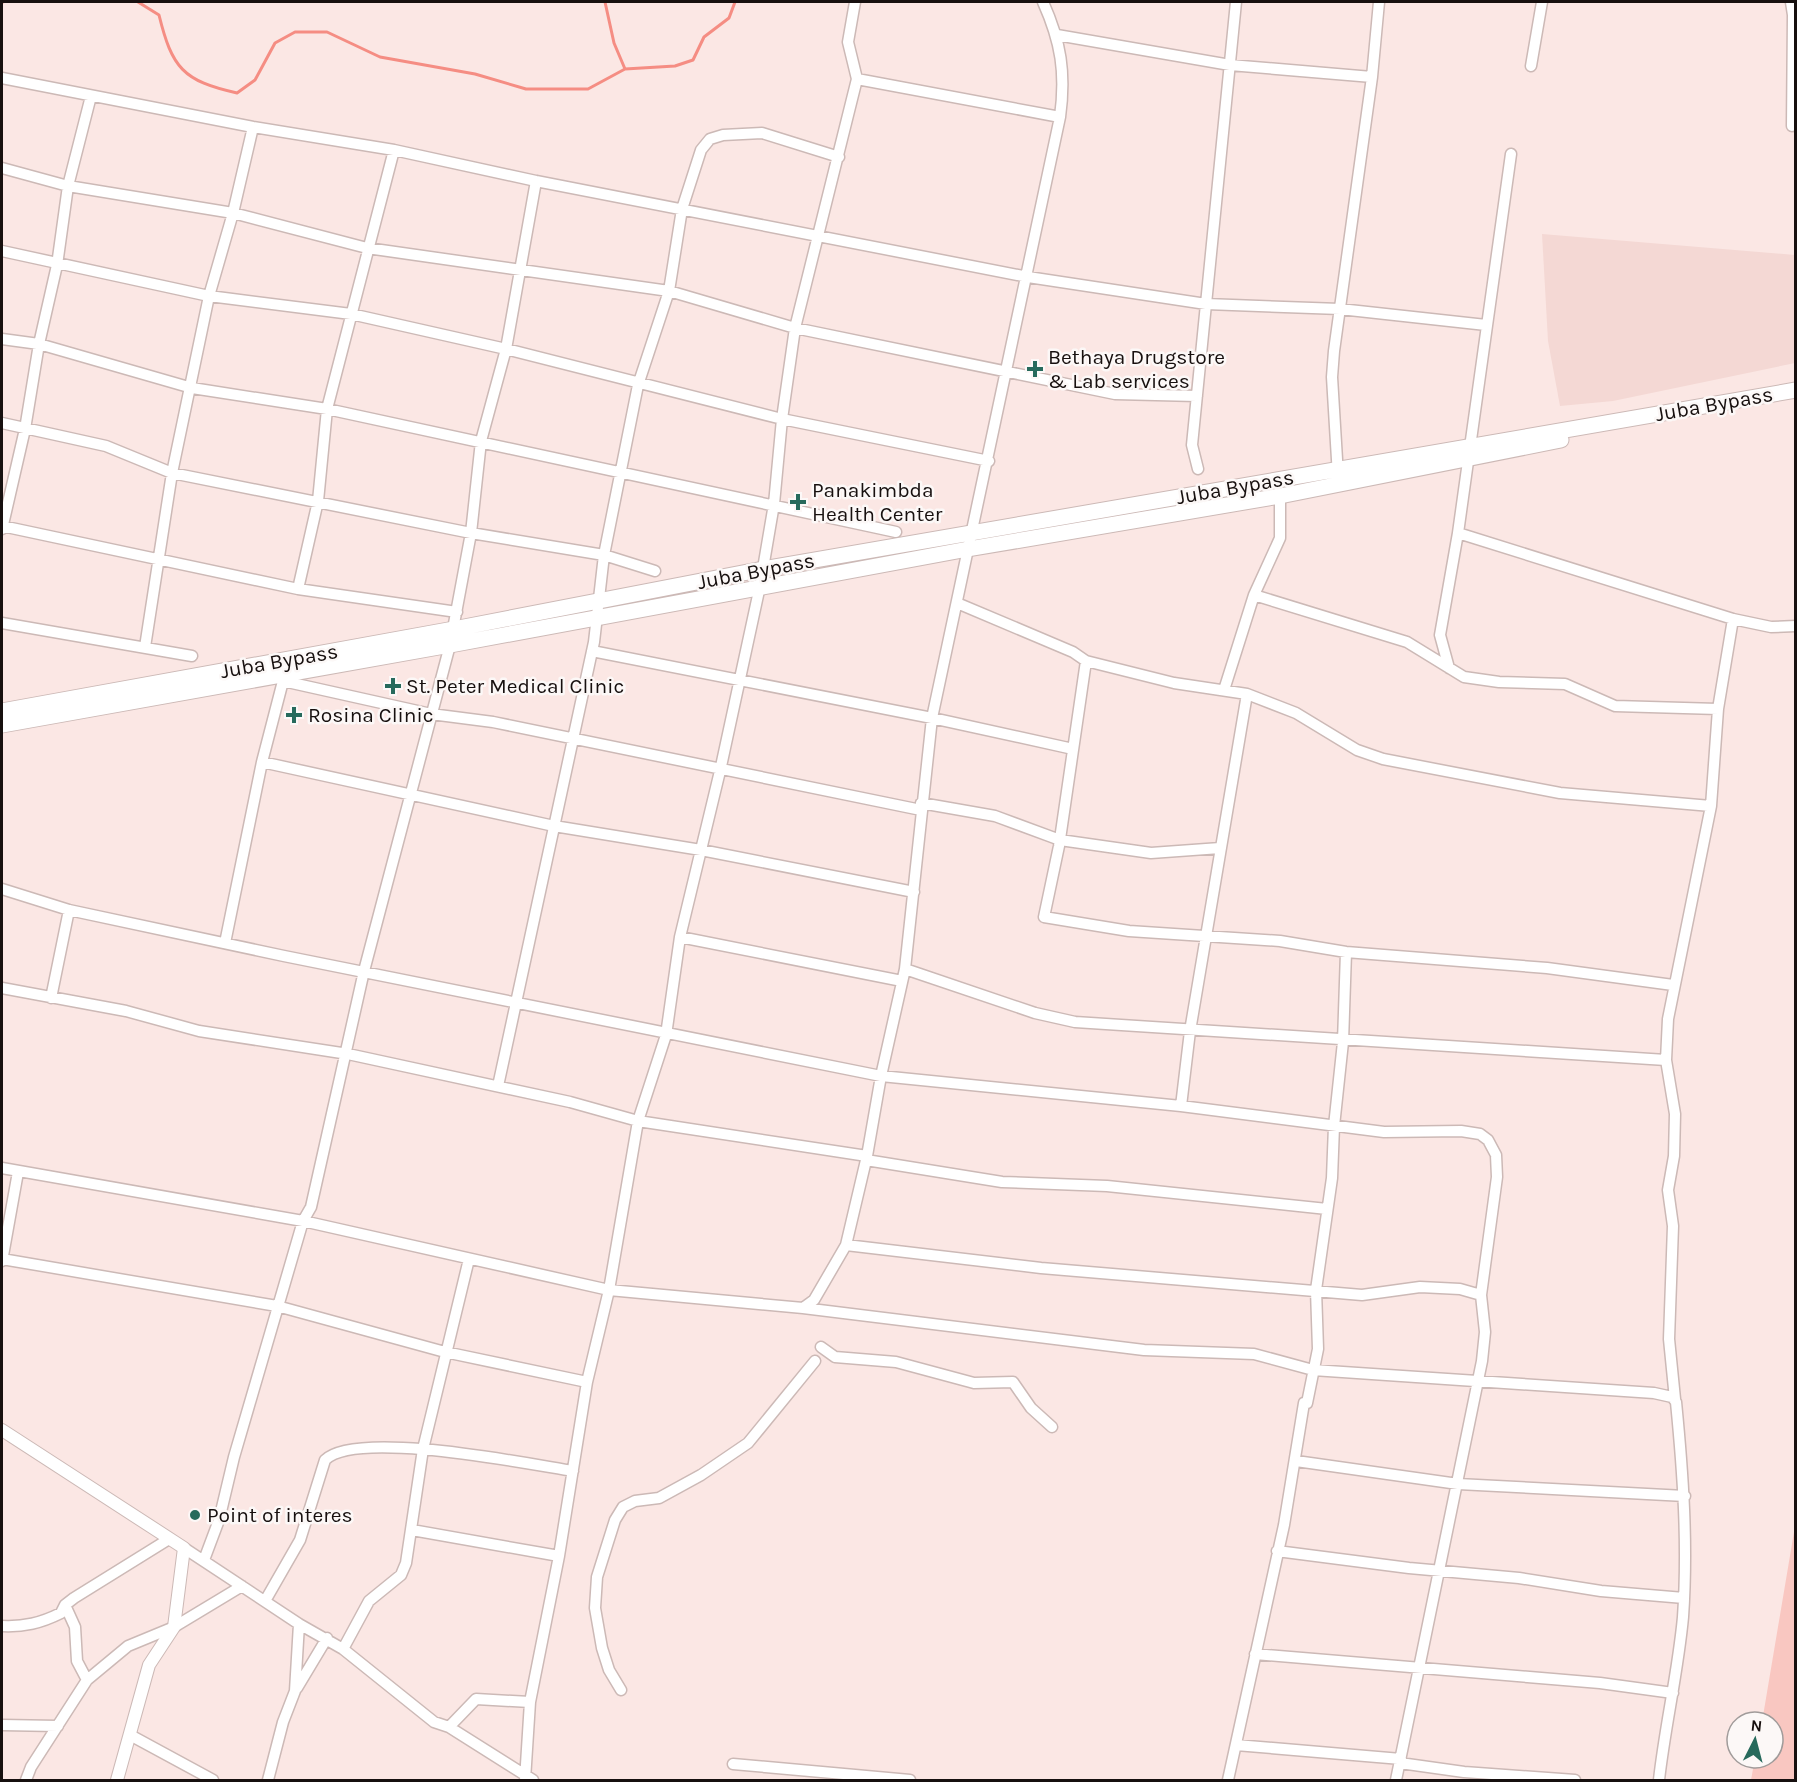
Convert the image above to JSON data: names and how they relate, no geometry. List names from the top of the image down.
{
  "streets": {
    "main road": ["Juba Bypass"]
  },
  "places": {
    "health": [
      "Bethaya Drugstore & Lab services",
      "Panakimbda Health Center",
      "St. Peter Medical Clinic",
      "Rosina Clinic"
    ],
    "other": ["Point of interes"]
  },
  "north": "top"
}
